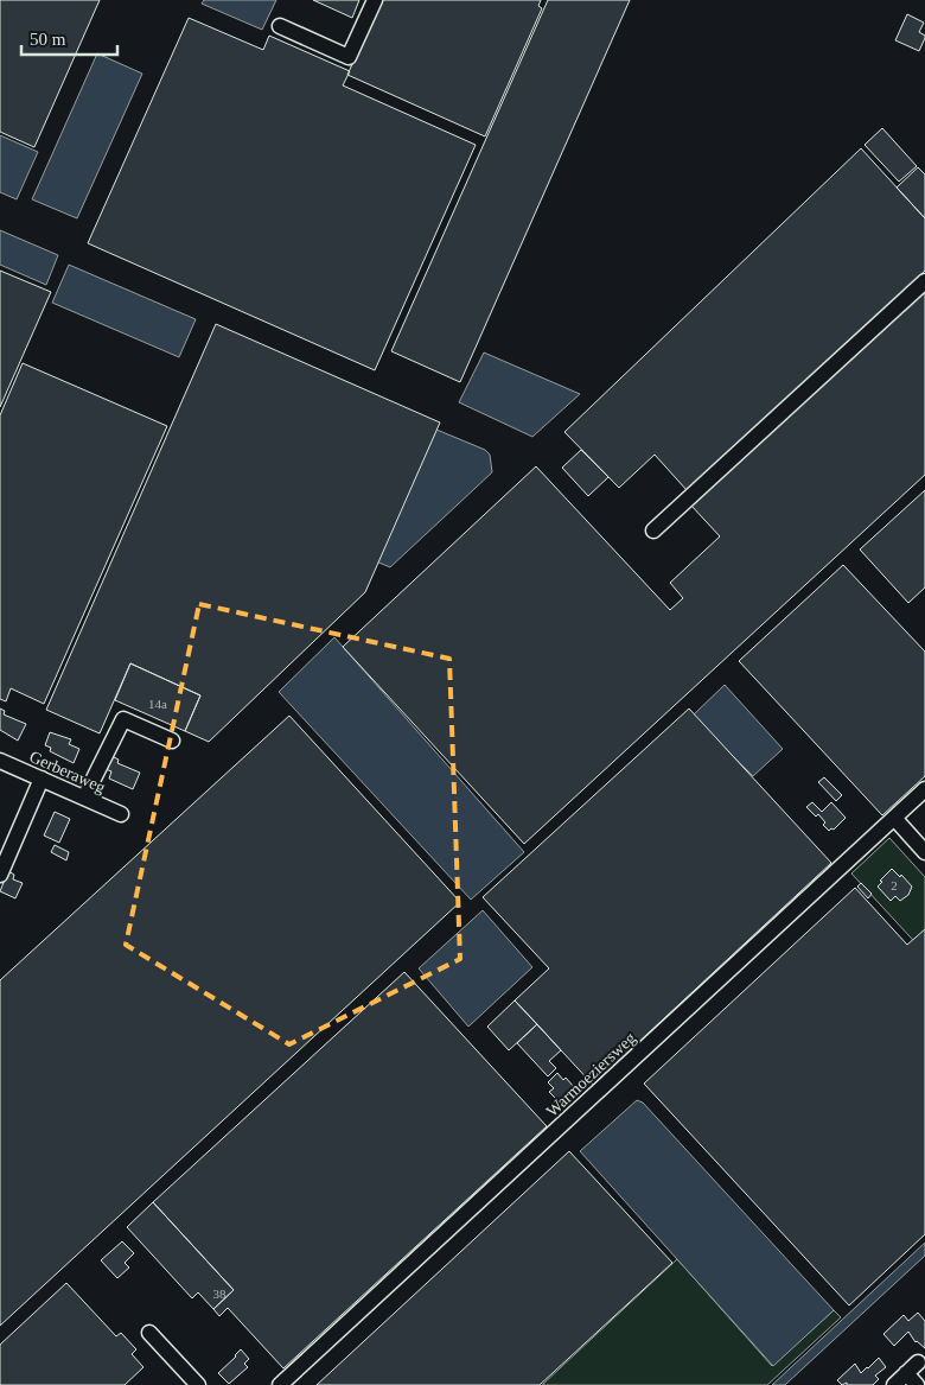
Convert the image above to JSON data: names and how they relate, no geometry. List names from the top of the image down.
{
  "streets": {
    "street": ["Gerberaweg", "Warmoeziersweg"]
  },
  "house_numbers": ["14a", "2", "38"],
  "scale_bar": "50 m"
}
